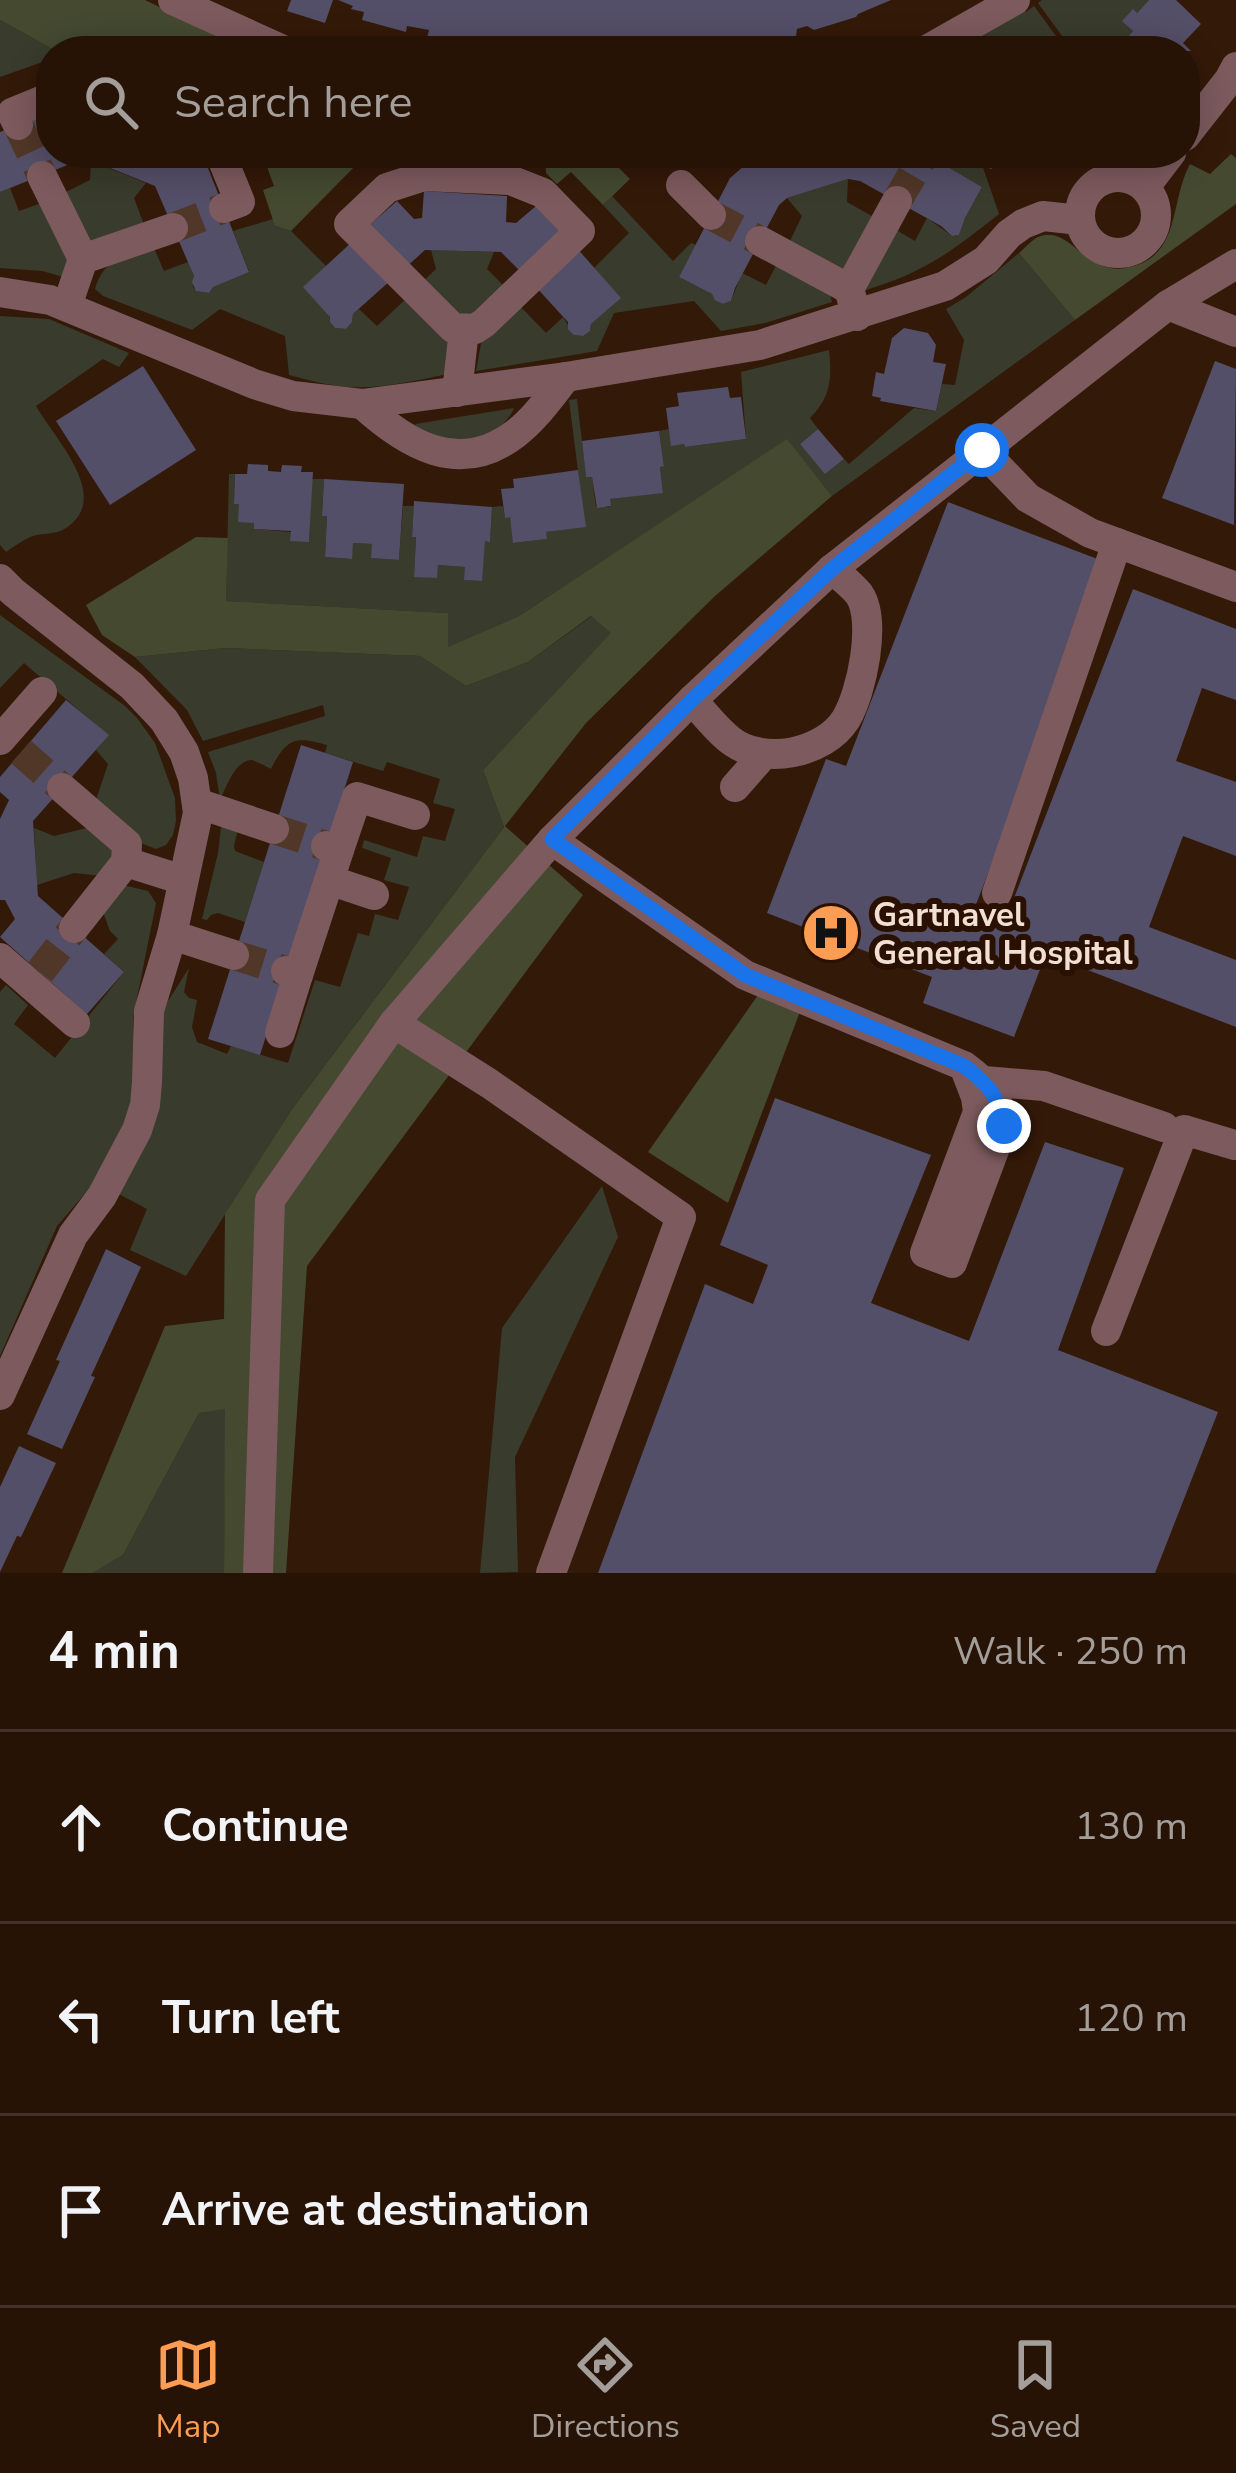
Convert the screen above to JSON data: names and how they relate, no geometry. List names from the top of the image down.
{
  "places": {
    "hospital": ["Gartnavel General Hospital"]
  },
  "page": {
    "search": "Search here",
    "heading": ["4 min", "Walk · 250 m"],
    "list": [
      ["Continue", "130 m"],
      ["Turn left", "120 m"],
      "Arrive at destination"
    ],
    "nav": ["Map", "Directions", "Saved"]
  }
}
